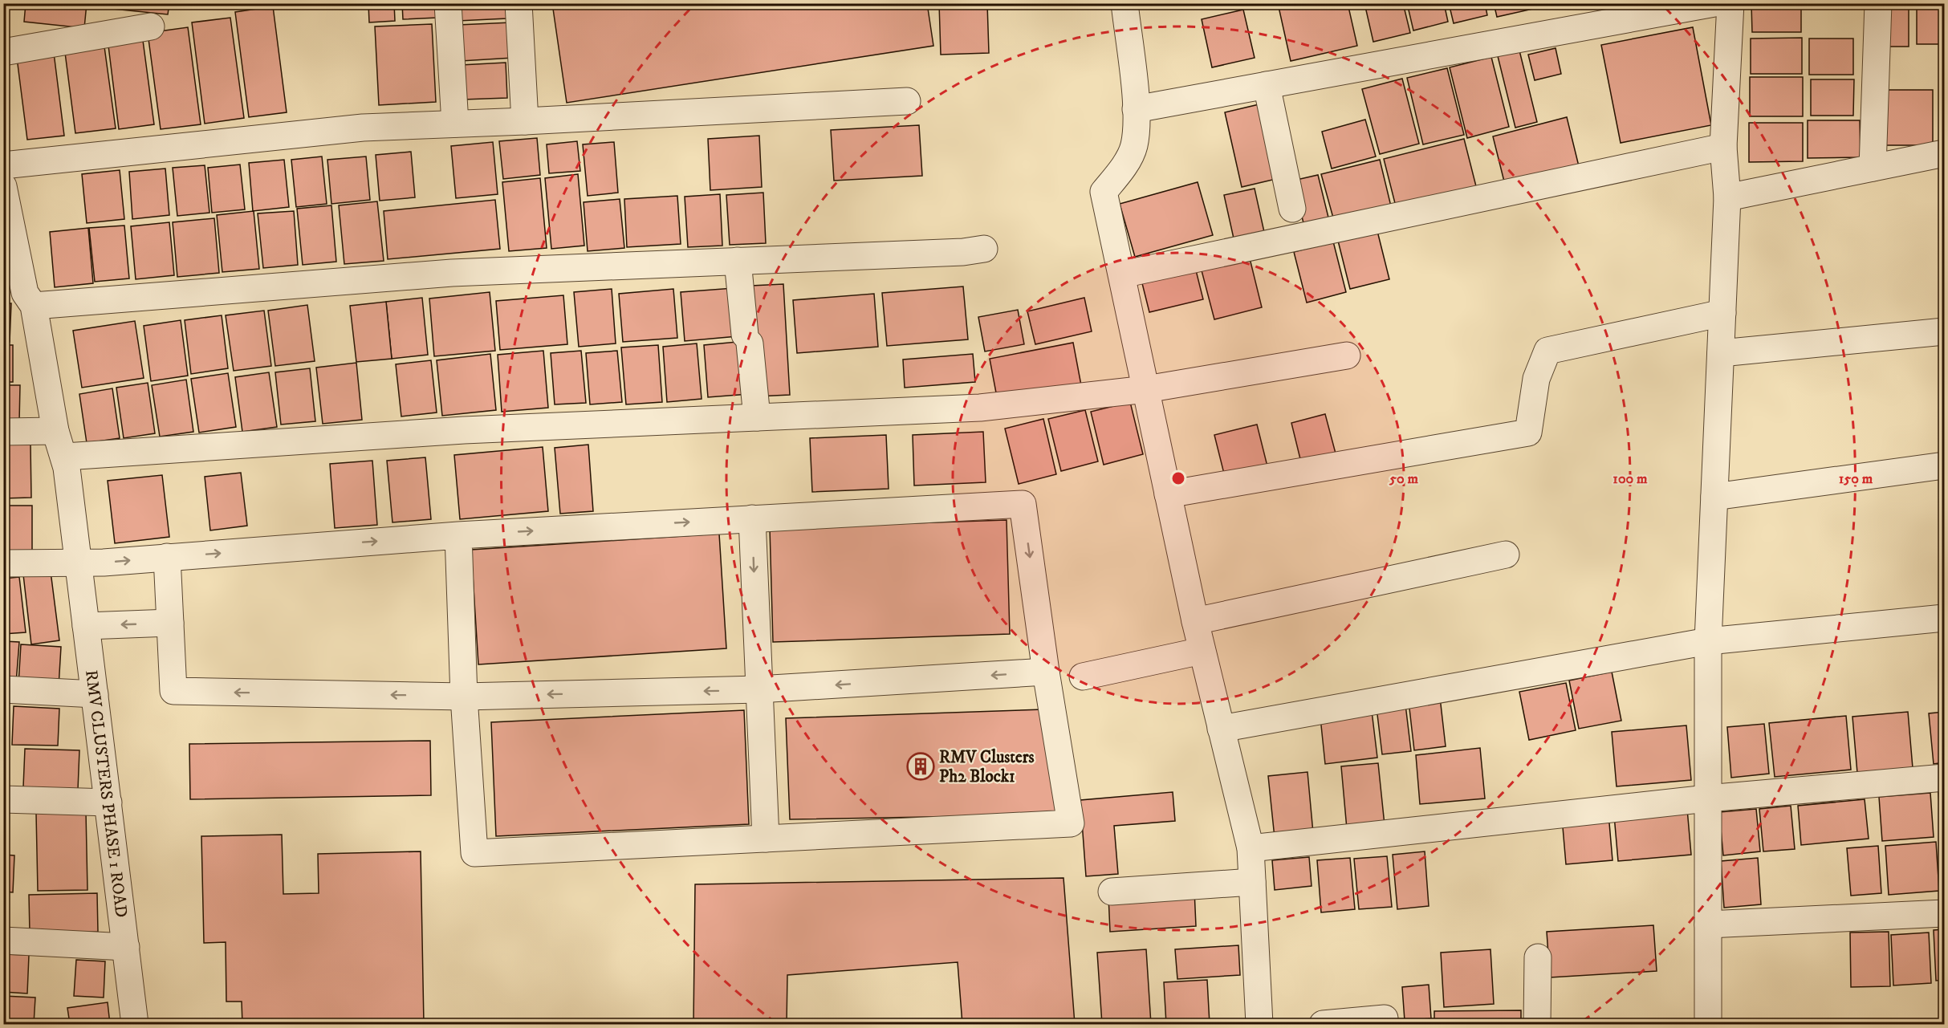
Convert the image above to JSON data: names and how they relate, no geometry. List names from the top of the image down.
{
  "streets": {
    "street": ["RMV CLUSTERS PHASE 1 ROAD"]
  },
  "places": {
    "building": ["RMV Clusters Ph2 Block1"]
  },
  "rings": ["50 m", "100 m", "150 m"]
}
